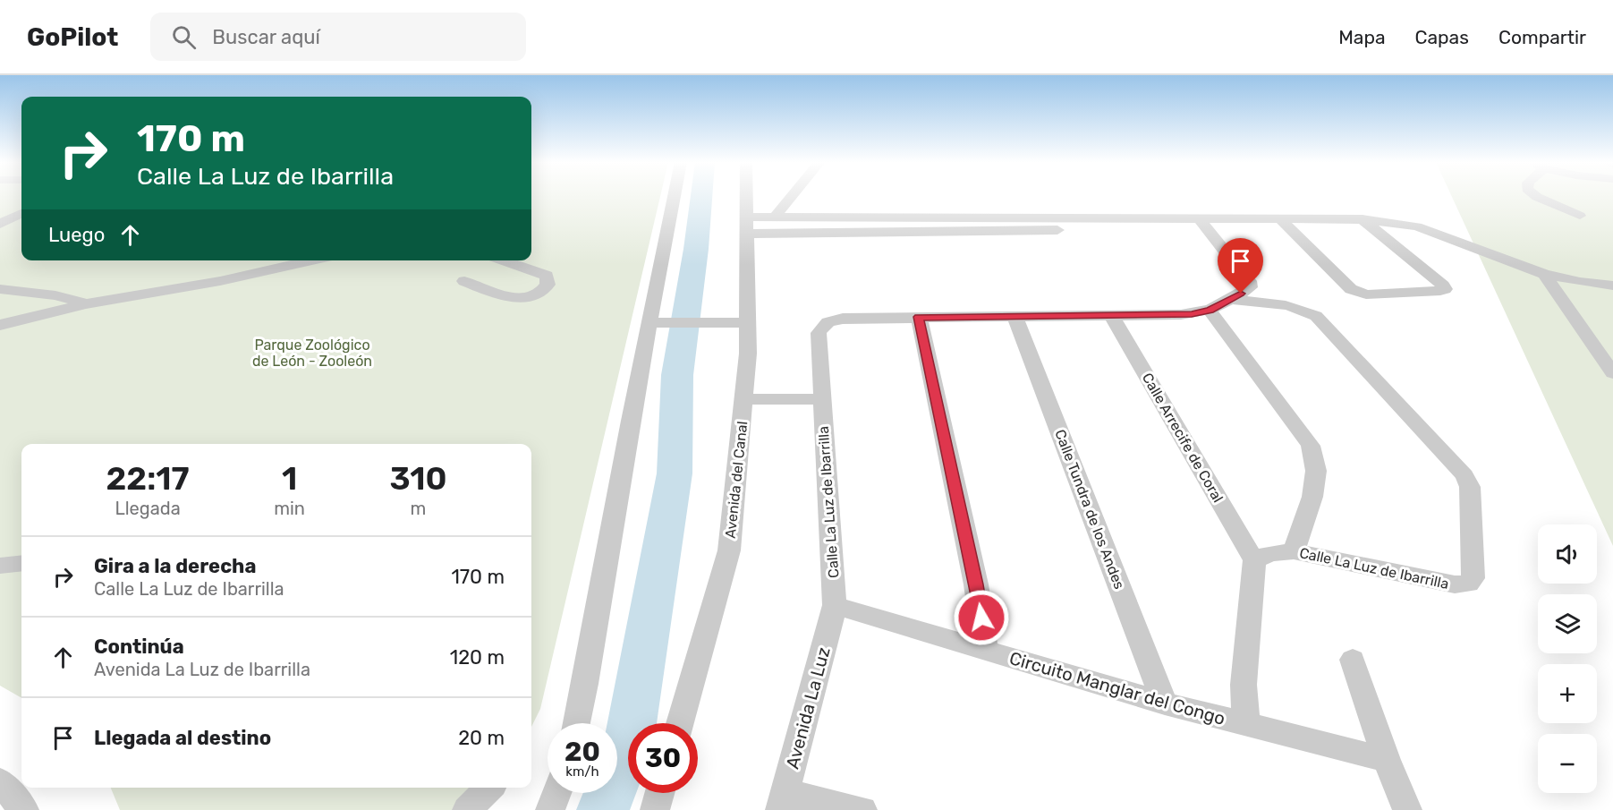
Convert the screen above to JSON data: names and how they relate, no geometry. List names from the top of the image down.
{
  "streets": {
    "street": [
      "Calle Arrecife de Coral",
      "Avenida del Canal",
      "Calle La Luz de Ibarrilla",
      "Calle Tundra de los Andes",
      "Circuito Manglar del Congo",
      "Avenida La Luz"
    ]
  },
  "crossings": [
    ["Calle Arrecife de Coral", "Calle La Luz de Ibarrilla"],
    ["Calle La Luz de Ibarrilla", "Calle Tundra de los Andes"],
    ["Calle La Luz de Ibarrilla", "Circuito Manglar del Congo"],
    ["Calle La Luz de Ibarrilla", "Avenida La Luz"],
    ["Calle Tundra de los Andes", "Circuito Manglar del Congo"],
    ["Circuito Manglar del Congo", "Avenida La Luz"]
  ],
  "parks": ["Parque Zoológico de León - Zooleón"],
  "page": {
    "header": "GoPilot",
    "search": "Buscar aquí",
    "nav": ["Mapa", "Capas", "Compartir"],
    "turn": ["170 m", "Calle La Luz de Ibarrilla"],
    "then": "Luego",
    "eta": [
      "22:17",
      "Llegada",
      "1",
      "min",
      "310",
      "m"
    ],
    "map_buttons": ["+", "−"],
    "list": [
      {
        "name": "Gira a la derecha",
        "note": "Calle La Luz de Ibarrilla",
        "value": "170 m"
      },
      {
        "name": "Continúa",
        "note": "Avenida La Luz de Ibarrilla",
        "value": "120 m"
      },
      {
        "name": "Llegada al destino",
        "value": "20 m"
      }
    ],
    "speed": "20 km/h",
    "limit": "30"
  }
}
